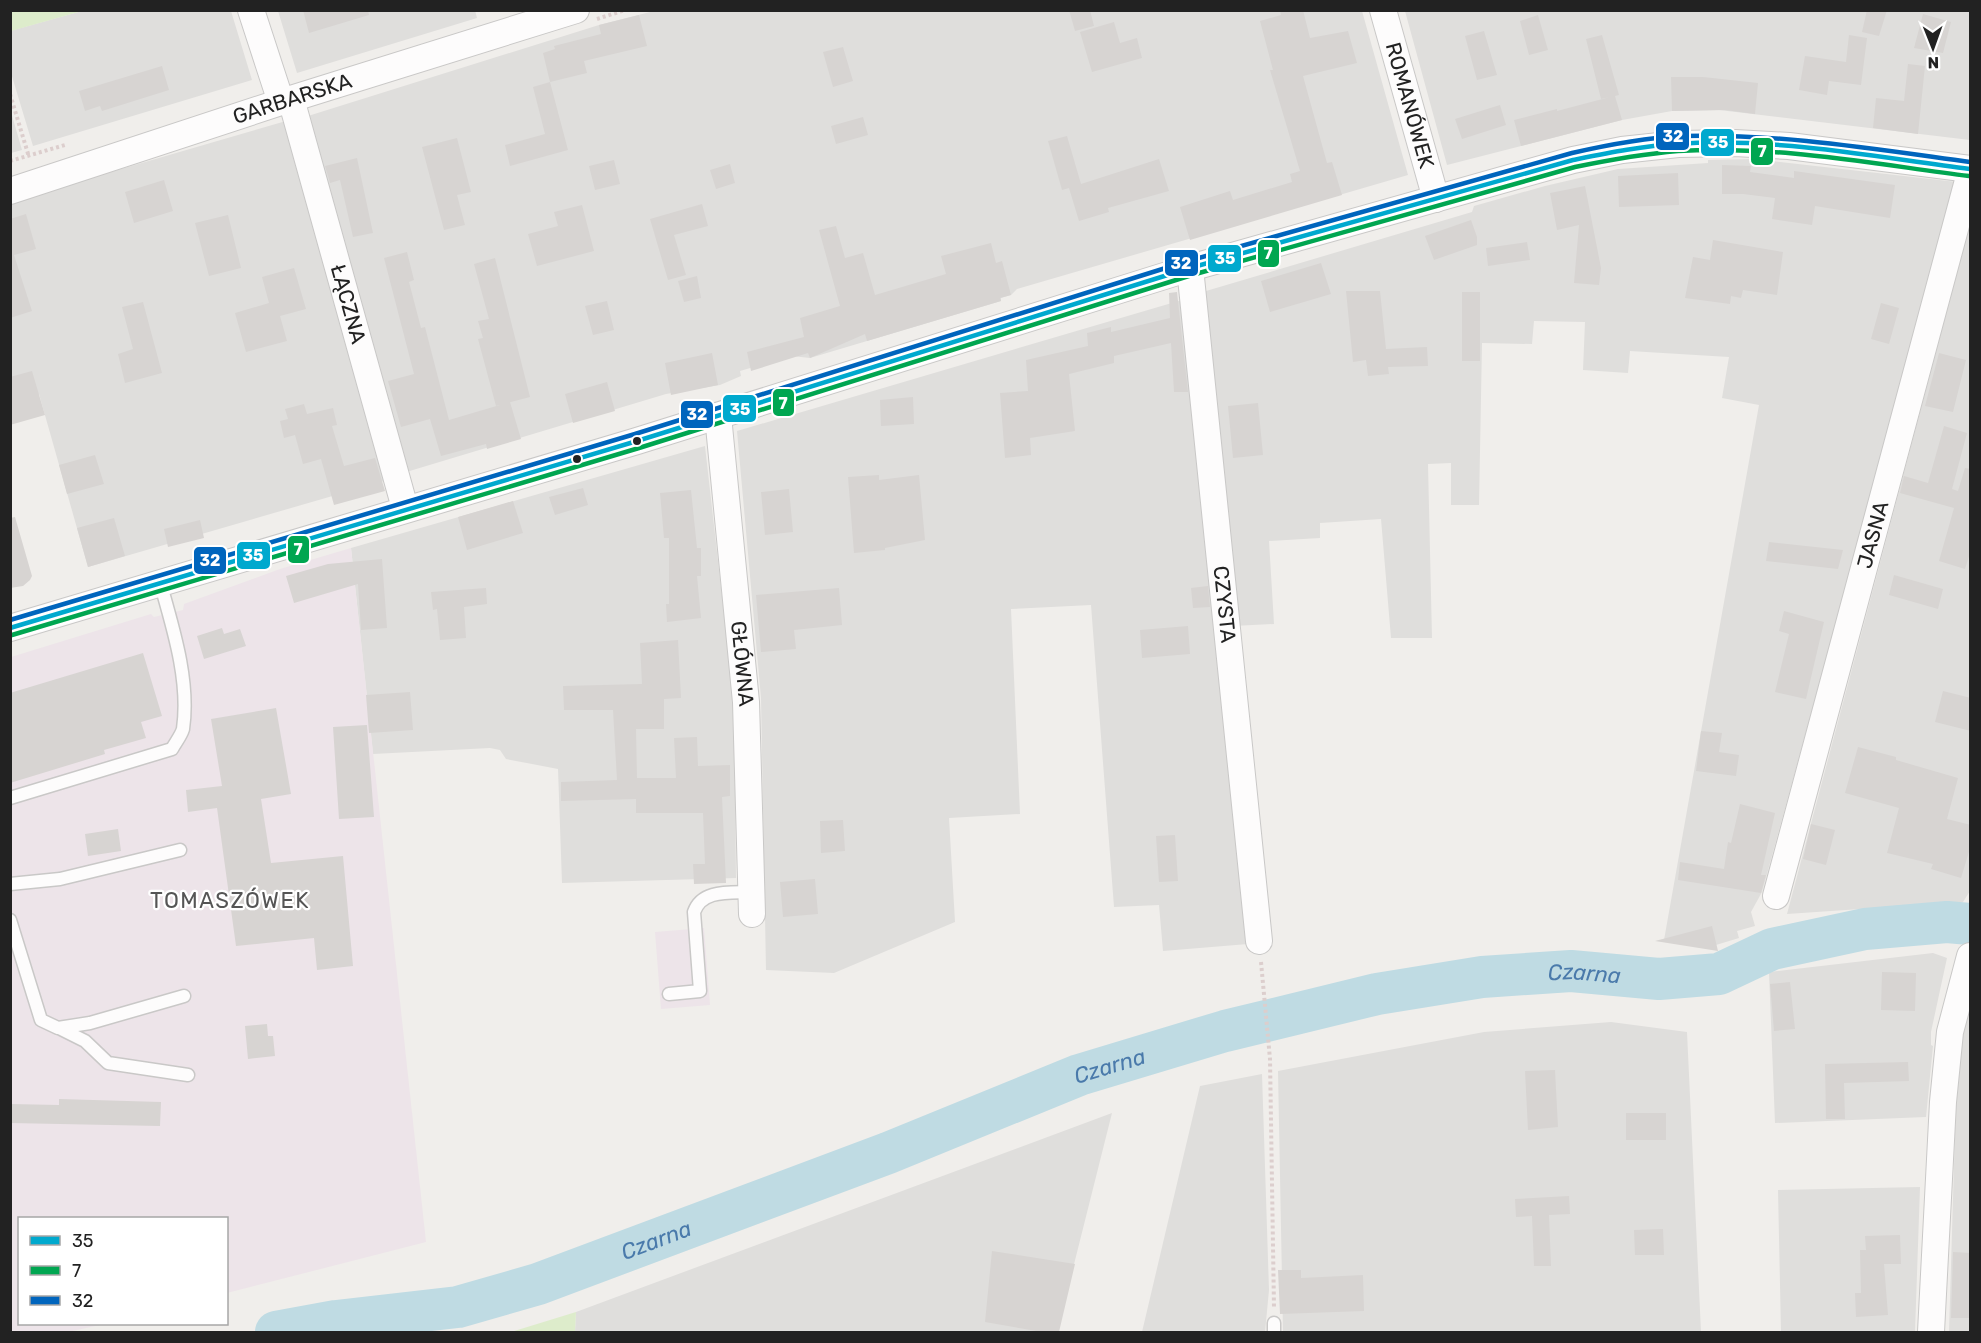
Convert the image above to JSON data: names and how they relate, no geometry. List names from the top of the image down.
{
  "streets": {
    "street": [
      "GARBARSKA",
      "ROMANÓWEK",
      "ŁĄCZNA",
      "JASNA",
      "CZYSTA",
      "GŁÓWNA"
    ]
  },
  "crossings": [
    ["GARBARSKA", "ŁĄCZNA"]
  ],
  "districts": ["TOMASZÓWEK"],
  "water": ["Czarna"],
  "lines": ["transit line 32", "transit line 35", "transit line 7"],
  "legend": ["35", "7", "32"],
  "north": "bottom"
}
